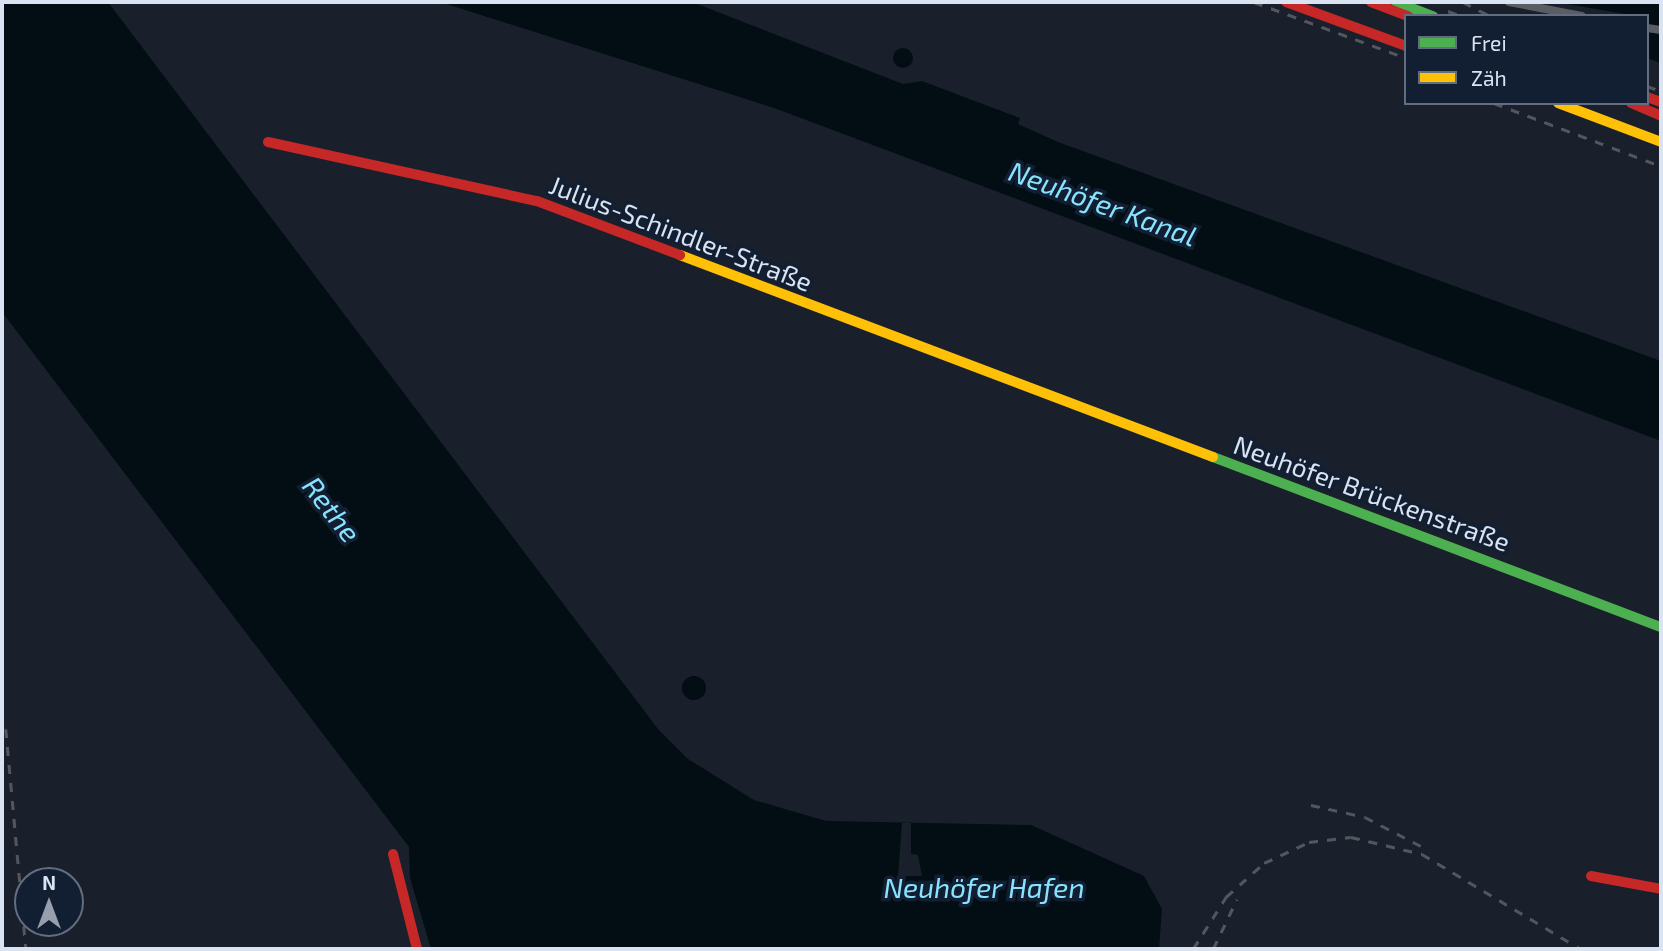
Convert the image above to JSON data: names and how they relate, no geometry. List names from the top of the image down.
{
  "streets": {
    "street": ["Julius-Schindler-Straße", "Neuhöfer Brückenstraße"]
  },
  "crossings": [
    ["Julius-Schindler-Straße", "Neuhöfer Brückenstraße"]
  ],
  "water": ["Neuhöfer Kanal", "Rethe", "Neuhöfer Hafen"],
  "legend": ["Frei", "Zäh"],
  "north": "top"
}
